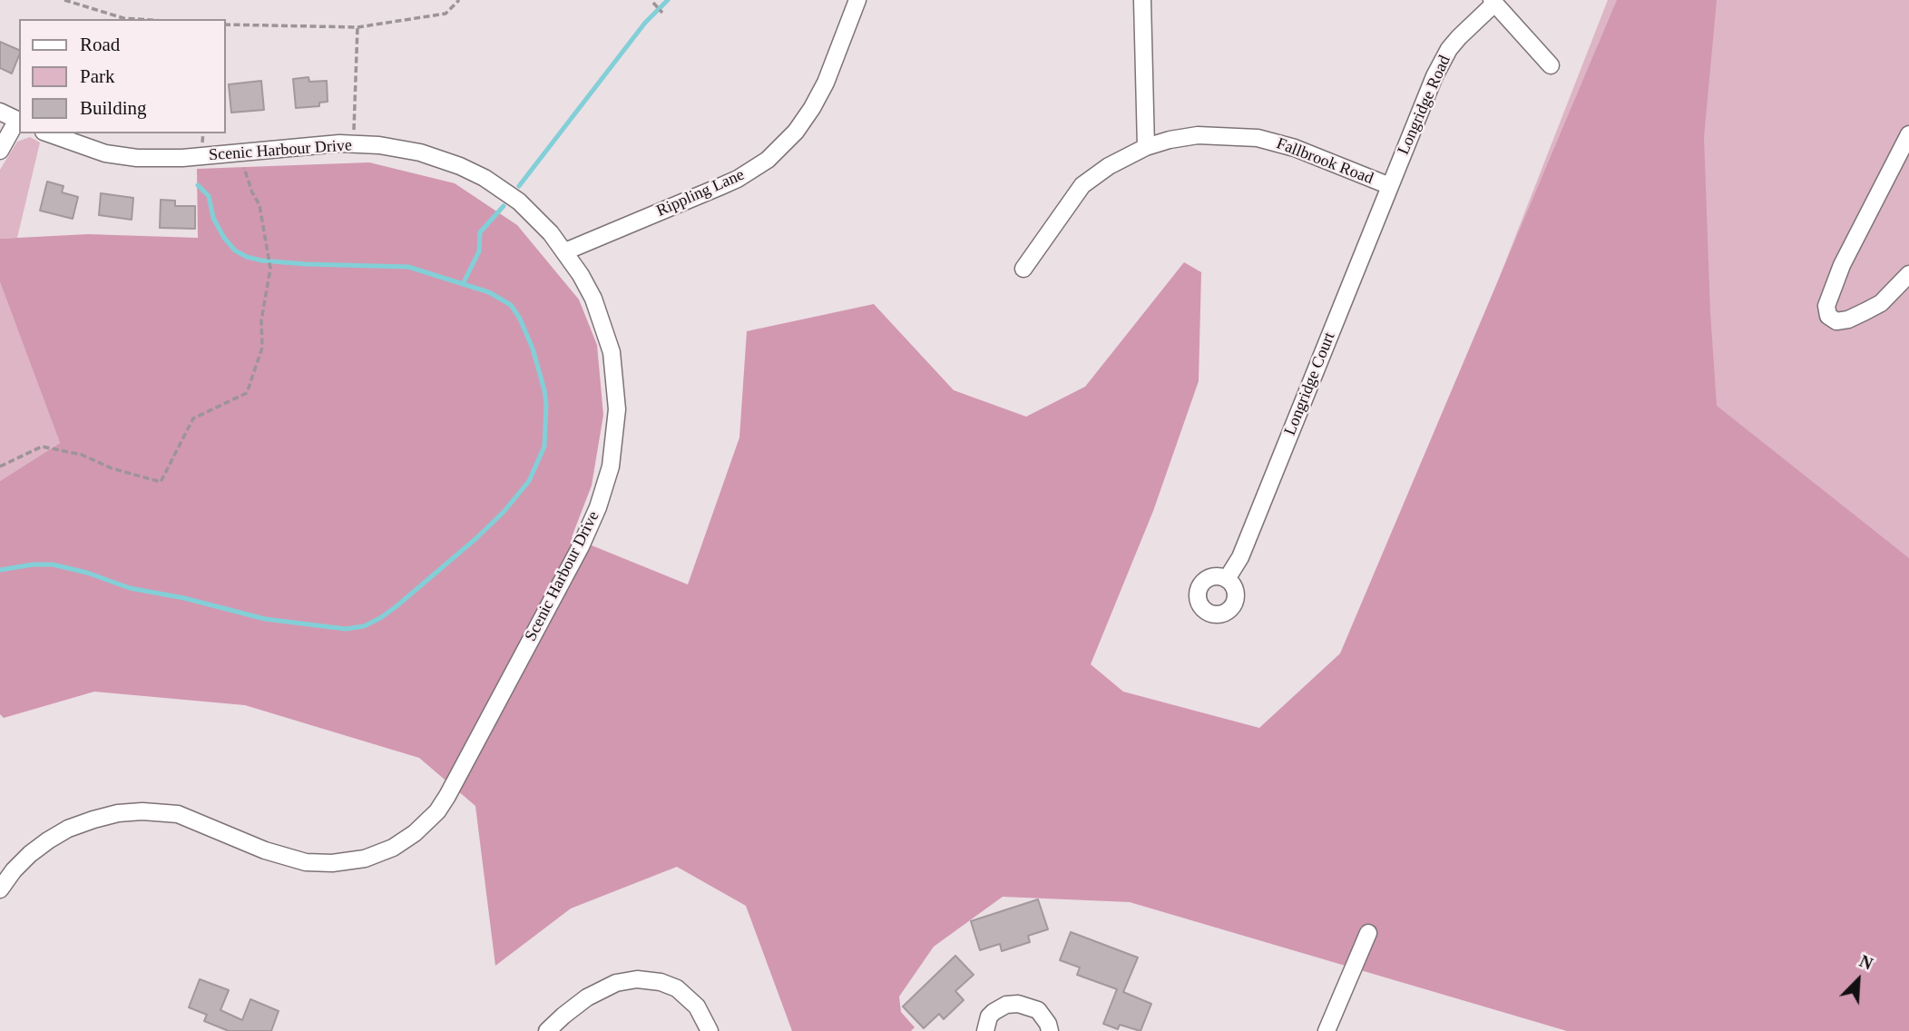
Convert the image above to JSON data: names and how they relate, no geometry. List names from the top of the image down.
{
  "streets": {
    "street": [
      "Longridge Road",
      "Scenic Harbour Drive",
      "Fallbrook Road",
      "Rippling Lane",
      "Longridge Court"
    ]
  },
  "crossings": [
    ["Longridge Road", "Fallbrook Road"],
    ["Longridge Road", "Longridge Court"],
    ["Scenic Harbour Drive", "Rippling Lane"],
    ["Fallbrook Road", "Longridge Court"]
  ],
  "legend": ["Road", "Park", "Building"],
  "north": "top right"
}
